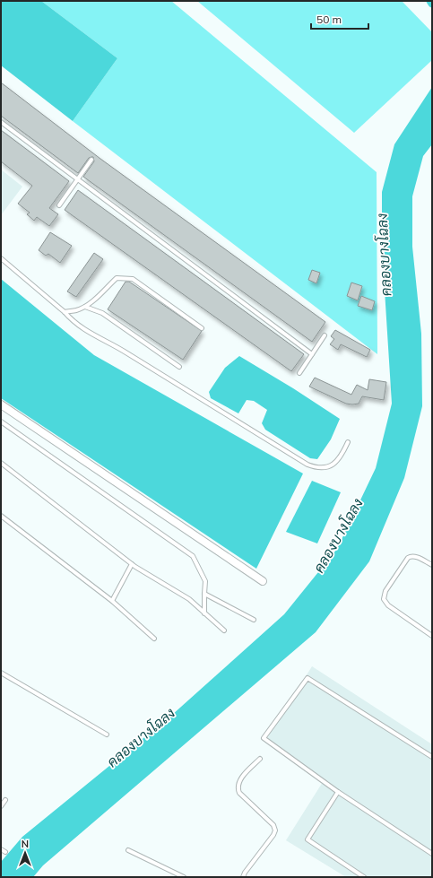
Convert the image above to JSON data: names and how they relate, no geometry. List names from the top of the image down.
{
  "water": ["คลองบางโฉลง"],
  "scale_bar": "50 m",
  "north": "top"
}
